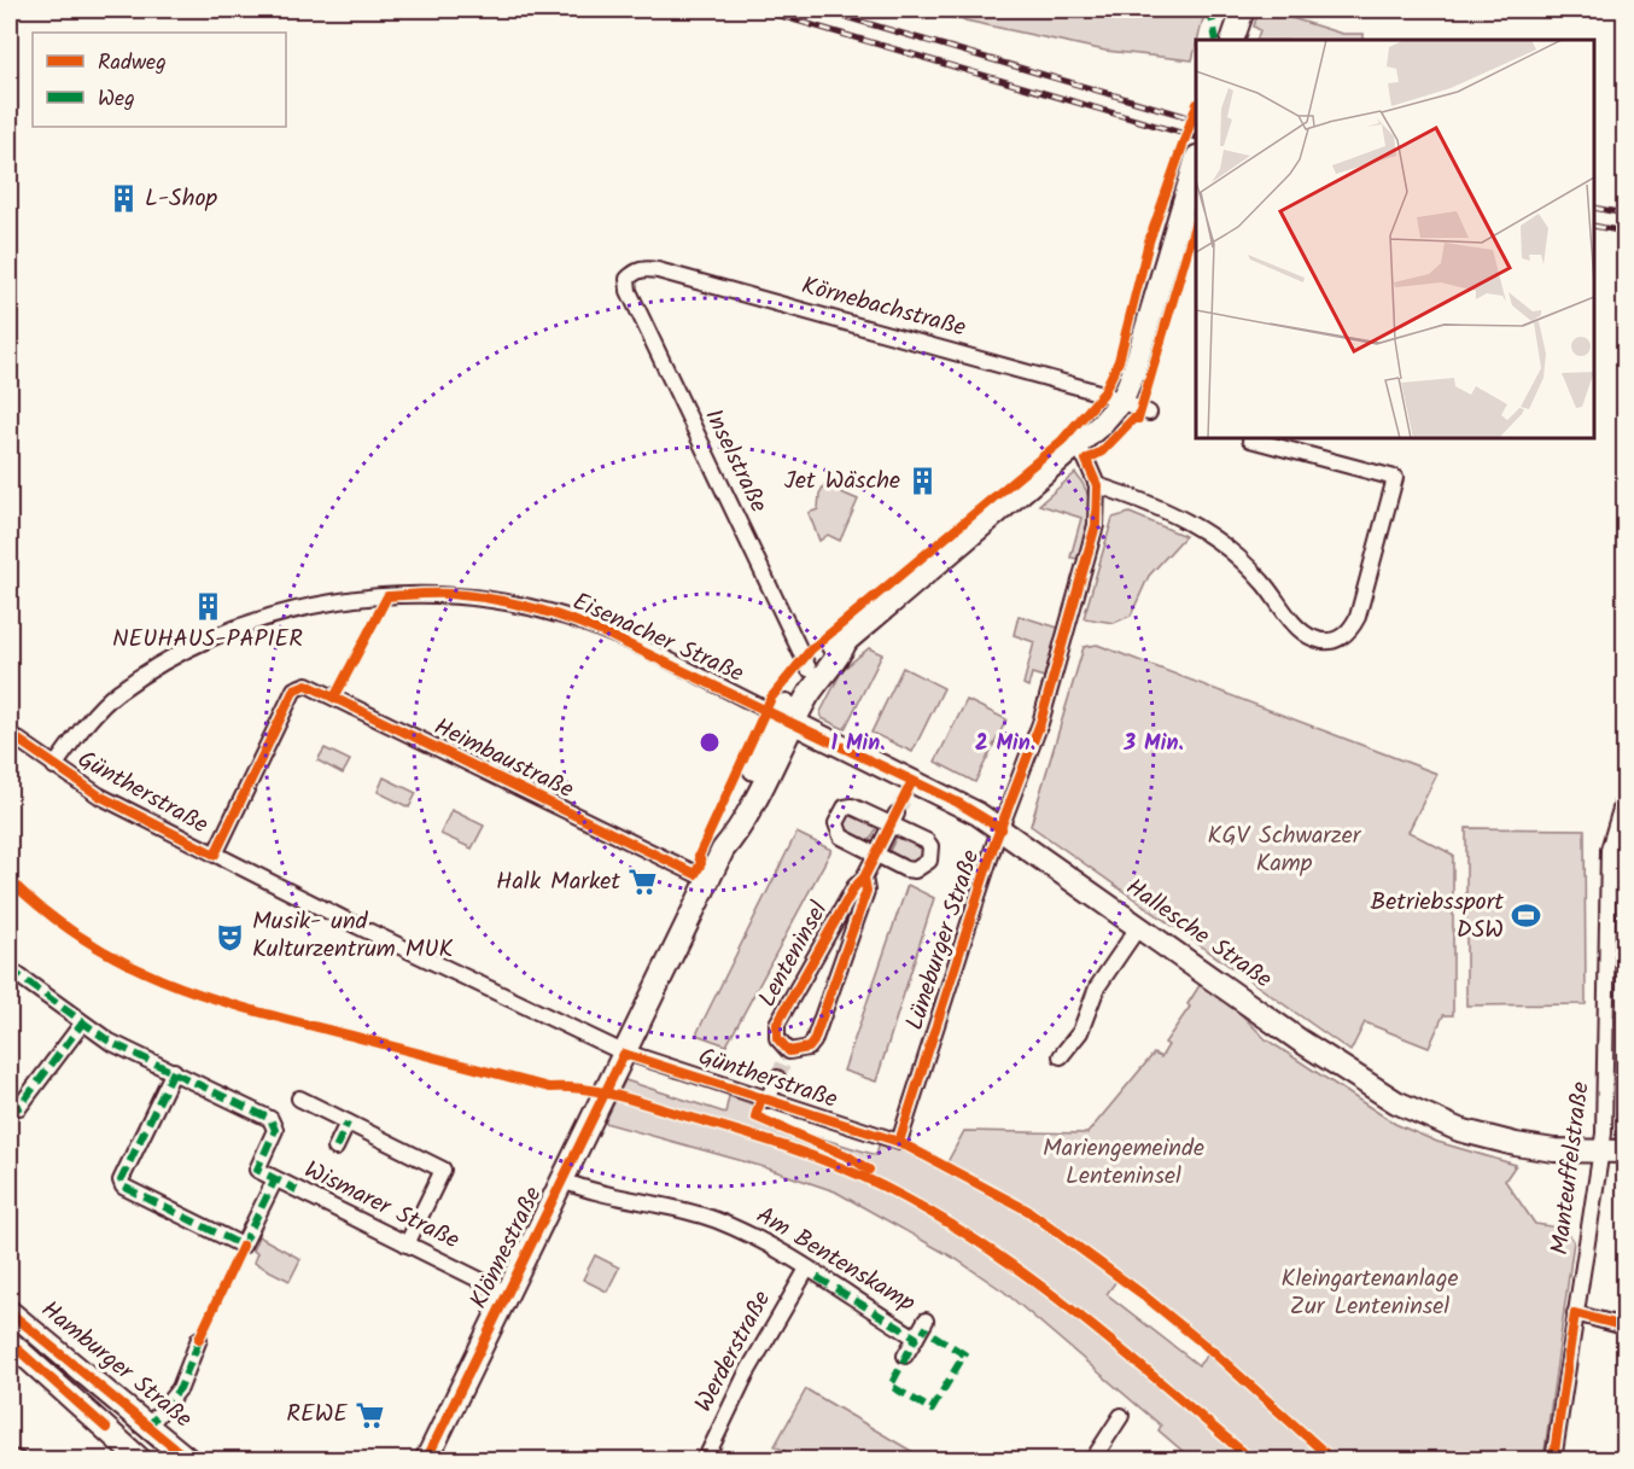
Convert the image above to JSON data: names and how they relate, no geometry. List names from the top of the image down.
{
  "streets": {
    "main road": ["Hallesche Straße", "Klönnestraße", "Hamburger Straße"],
    "street": [
      "Körnebachstraße",
      "Inselstraße",
      "Eisenacher Straße",
      "Heimbaustraße",
      "Güntherstraße",
      "Lüneburger Straße",
      "Lenteninsel",
      "Manteuffelstraße",
      "Wismarer Straße",
      "Am Bentenskamp",
      "Werderstraße"
    ]
  },
  "crossings": [
    ["Körnebachstraße", "Inselstraße"],
    ["Körnebachstraße", "Klönnestraße"],
    ["Inselstraße", "Klönnestraße"],
    ["Eisenacher Straße", "Güntherstraße"],
    ["Eisenacher Straße", "Hallesche Straße"],
    ["Eisenacher Straße", "Klönnestraße"],
    ["Heimbaustraße", "Güntherstraße"],
    ["Heimbaustraße", "Klönnestraße"],
    ["Güntherstraße", "Lüneburger Straße"],
    ["Güntherstraße", "Klönnestraße"],
    ["Hallesche Straße", "Lüneburger Straße"],
    ["Hallesche Straße", "Manteuffelstraße"],
    ["Hallesche Straße", "Klönnestraße"],
    ["Lüneburger Straße", "Klönnestraße"],
    ["Wismarer Straße", "Klönnestraße"],
    ["Klönnestraße", "Am Bentenskamp"],
    ["Am Bentenskamp", "Werderstraße"]
  ],
  "parks": ["KGV Schwarzer Kamp", "Mariengemeinde Lenteninsel", "Kleingartenanlage Zur Lenteninsel"],
  "places": {
    "building": ["L-Shop", "Jet Wäsche", "NEUHAUS-PAPIER"],
    "supermarket": ["Halk Market", "REWE"],
    "sports": ["Betriebssport DSW"],
    "theatre": ["Musik- und Kulturzentrum MUK"]
  },
  "legend": ["Radweg", "Weg"],
  "rings": ["1 Min.", "2 Min.", "3 Min."]
}
